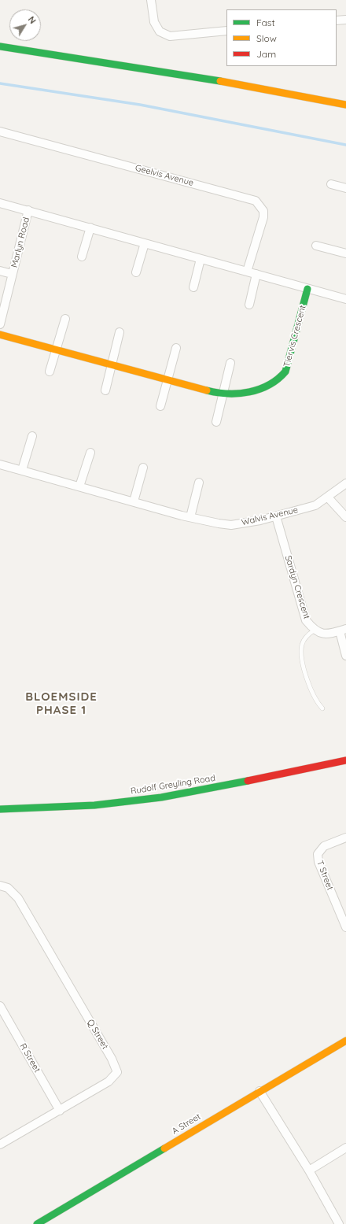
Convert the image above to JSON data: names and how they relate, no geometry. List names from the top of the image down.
{
  "streets": {
    "street": [
      "Geelvis Avenue",
      "Marlyn Road",
      "Tiervis Crescent",
      "Walvis Avenue",
      "Sardyn Crescent",
      "Rudolf Greyling Road",
      "T Street",
      "Q Street",
      "R Street",
      "A Street"
    ]
  },
  "crossings": [
    ["Walvis Avenue", "Sardyn Crescent"],
    ["Q Street", "R Street"]
  ],
  "districts": ["BLOEMSIDE PHASE 1"],
  "legend": ["Fast", "Slow", "Jam"],
  "north": "top right"
}
